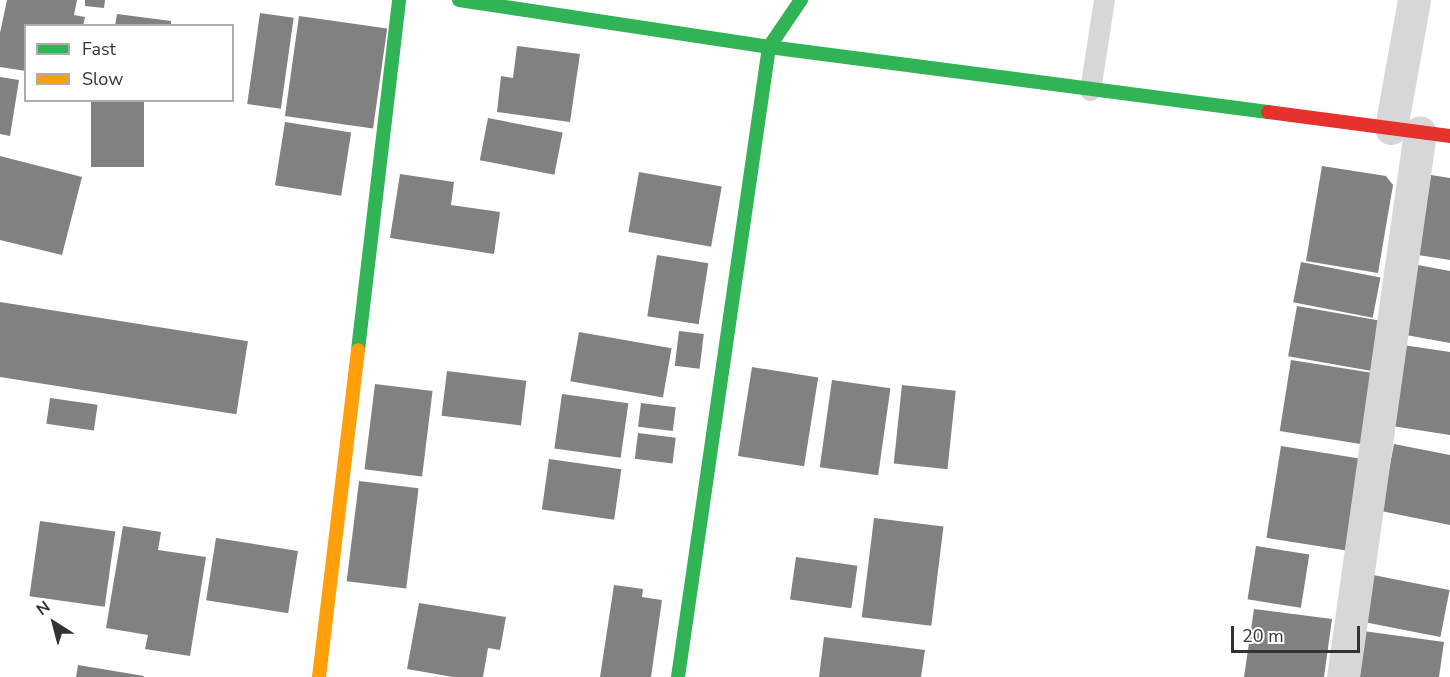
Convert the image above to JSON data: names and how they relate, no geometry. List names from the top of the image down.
{
  "legend": ["Fast", "Slow"],
  "scale_bar": "20 m",
  "north": "top left"
}
